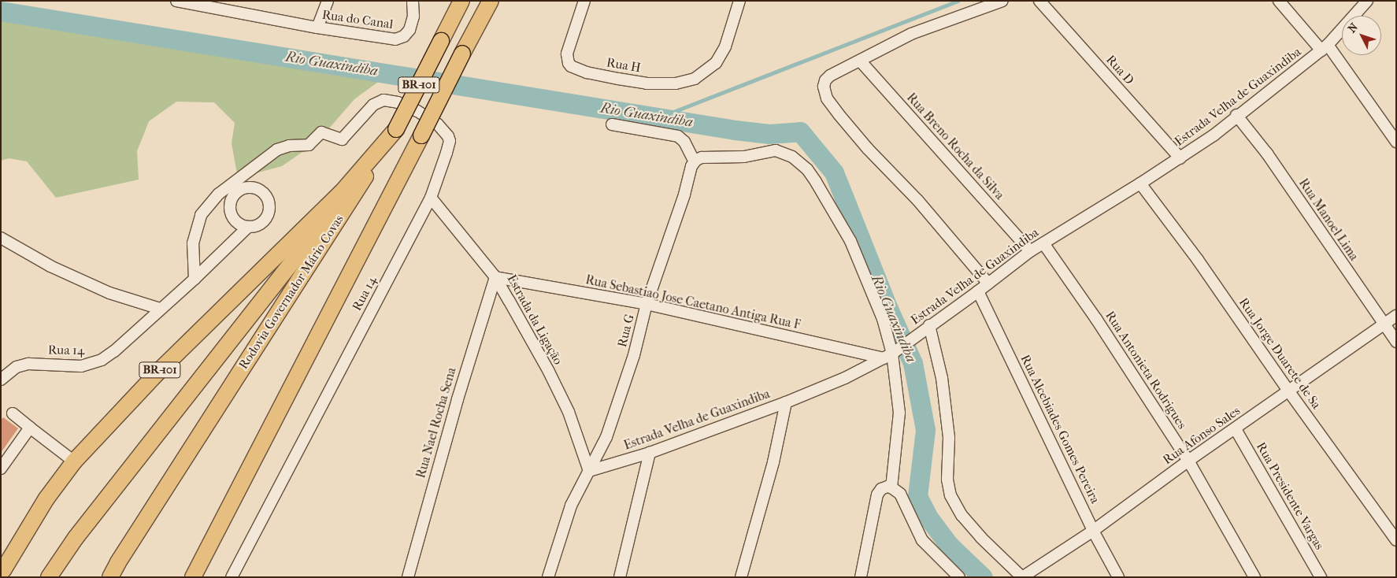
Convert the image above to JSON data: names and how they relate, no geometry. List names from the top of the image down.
{
  "streets": {
    "highway": ["BR-101", "Rodovia Governador Mário Covas"],
    "street": [
      "Rua do Canal",
      "Rua H",
      "Rua D",
      "Estrada Velha de Guaxindiba",
      "Rua Breno Rocha da Silva",
      "Rua Manoel Lima",
      "Rua 14",
      "Rua Sebastiao Jose Caetano Antiga Rua F",
      "Estrada da Ligação",
      "Rua G",
      "Rua Jorge Duarete de Sa",
      "Rua Antonieta Rodrigues",
      "Rua Nael Rocha Sena",
      "Rua Alcebiades Gomes Pereira",
      "Rua Afonso Sales",
      "Rua Presidente Vargas"
    ]
  },
  "crossings": [
    ["Rua D", "Estrada Velha de Guaxindiba"],
    ["BR-101", "Rodovia Governador Mário Covas"],
    ["Estrada Velha de Guaxindiba", "Rua Breno Rocha da Silva"],
    ["Estrada Velha de Guaxindiba", "Rua Manoel Lima"],
    ["Estrada Velha de Guaxindiba", "Rua Sebastiao Jose Caetano Antiga Rua F"],
    ["Estrada Velha de Guaxindiba", "Estrada da Ligação"],
    ["Estrada Velha de Guaxindiba", "Rua G"],
    ["Estrada Velha de Guaxindiba", "Rua Jorge Duarete de Sa"],
    ["Estrada Velha de Guaxindiba", "Rua Antonieta Rodrigues"],
    ["Estrada Velha de Guaxindiba", "Rua Alcebiades Gomes Pereira"],
    ["Rua Manoel Lima", "Rua Afonso Sales"],
    ["Rua 14", "Estrada da Ligação"],
    ["Rua Sebastiao Jose Caetano Antiga Rua F", "Estrada da Ligação"],
    ["Rua Sebastiao Jose Caetano Antiga Rua F", "Rua G"],
    ["Rua Sebastiao Jose Caetano Antiga Rua F", "Rua Nael Rocha Sena"],
    ["Estrada da Ligação", "Rua G"],
    ["Estrada da Ligação", "Rua Nael Rocha Sena"],
    ["Rua Jorge Duarete de Sa", "Rua Afonso Sales"],
    ["Rua Antonieta Rodrigues", "Rua Afonso Sales"],
    ["Rua Alcebiades Gomes Pereira", "Rua Afonso Sales"],
    ["Rua Afonso Sales", "Rua Presidente Vargas"]
  ],
  "water": ["Rio Guaxindiba"],
  "north": "top left"
}
